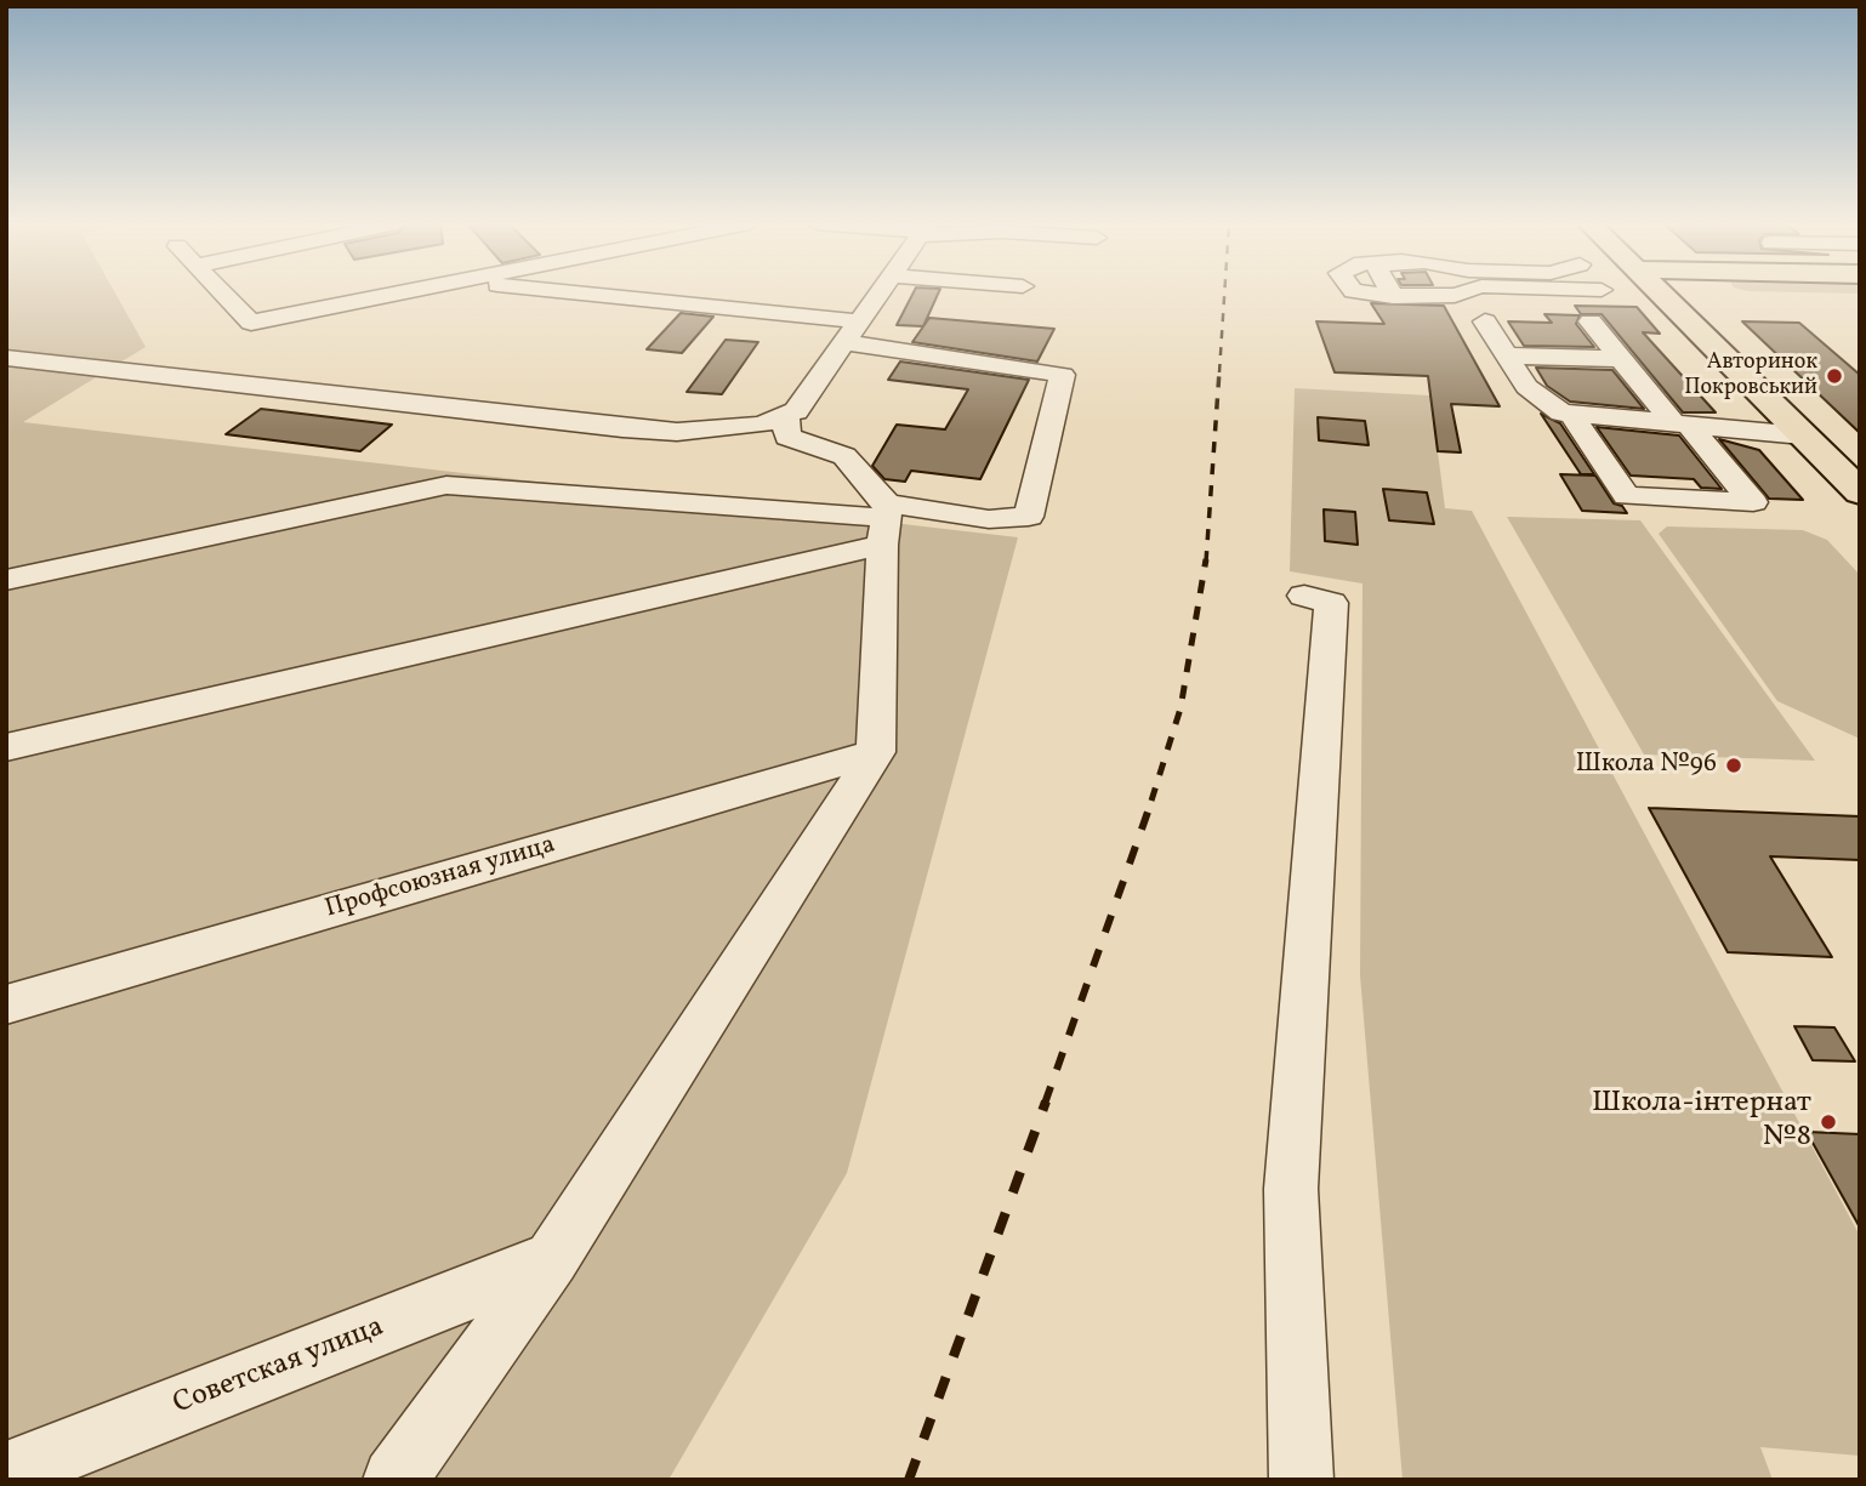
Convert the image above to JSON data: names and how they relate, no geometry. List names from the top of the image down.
{
  "streets": {
    "lane": ["Профсоюзная улица", "Советская улица"]
  },
  "places": ["Авторинок Покровський", "Школа №96", "Школа-інтернат №8"]
}
